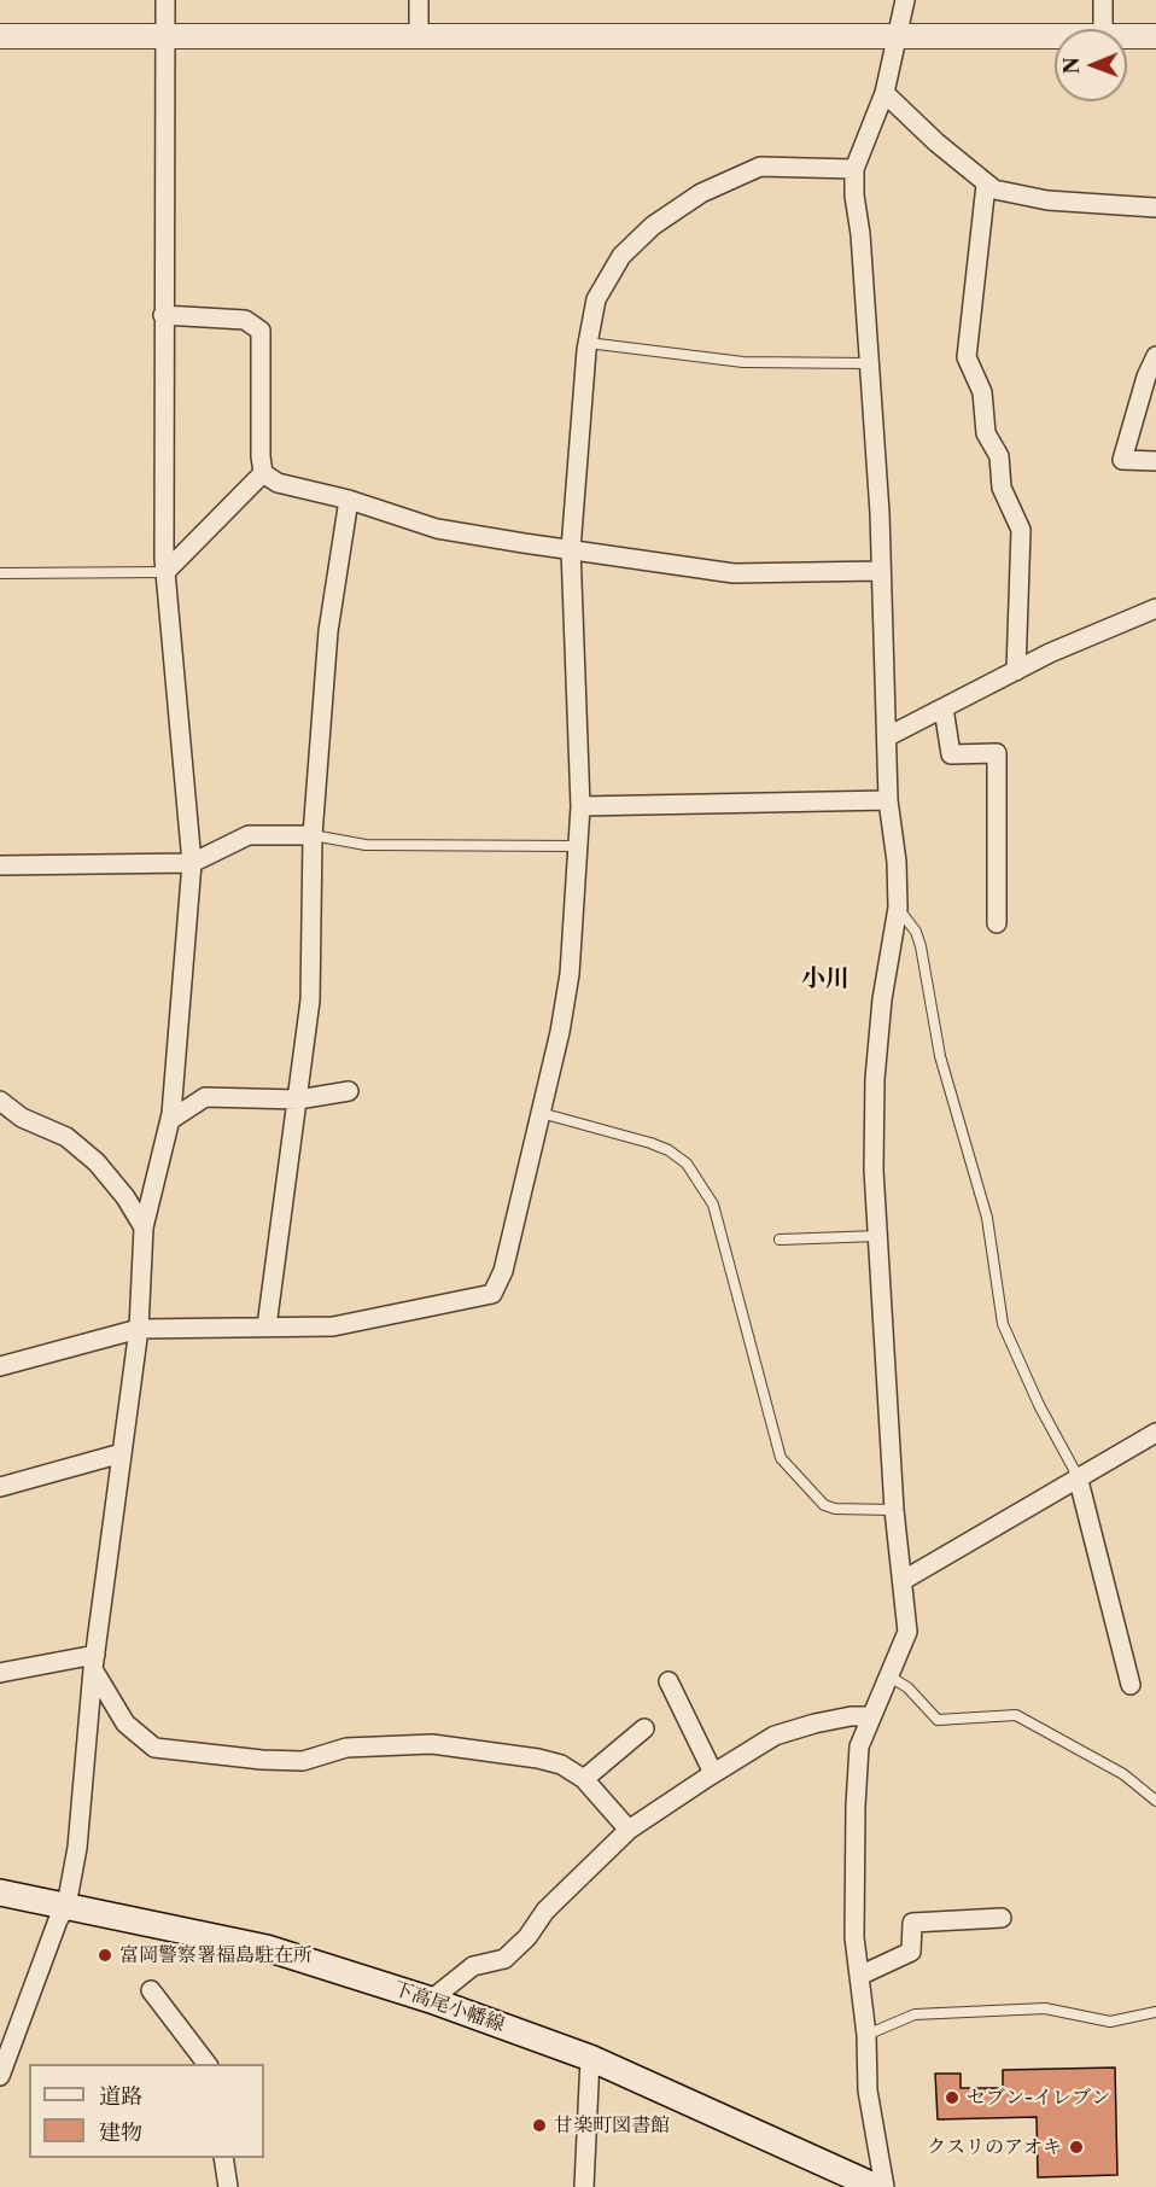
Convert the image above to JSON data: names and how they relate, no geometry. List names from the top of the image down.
{
  "streets": {
    "main road": ["下高尾小幡線"]
  },
  "districts": ["小川"],
  "places": [
    "富岡警察署福島駐在所",
    "セブン-イレブン",
    "甘楽町図書館",
    "クスリのアオキ"
  ],
  "legend": ["道路", "建物"],
  "north": "left"
}
